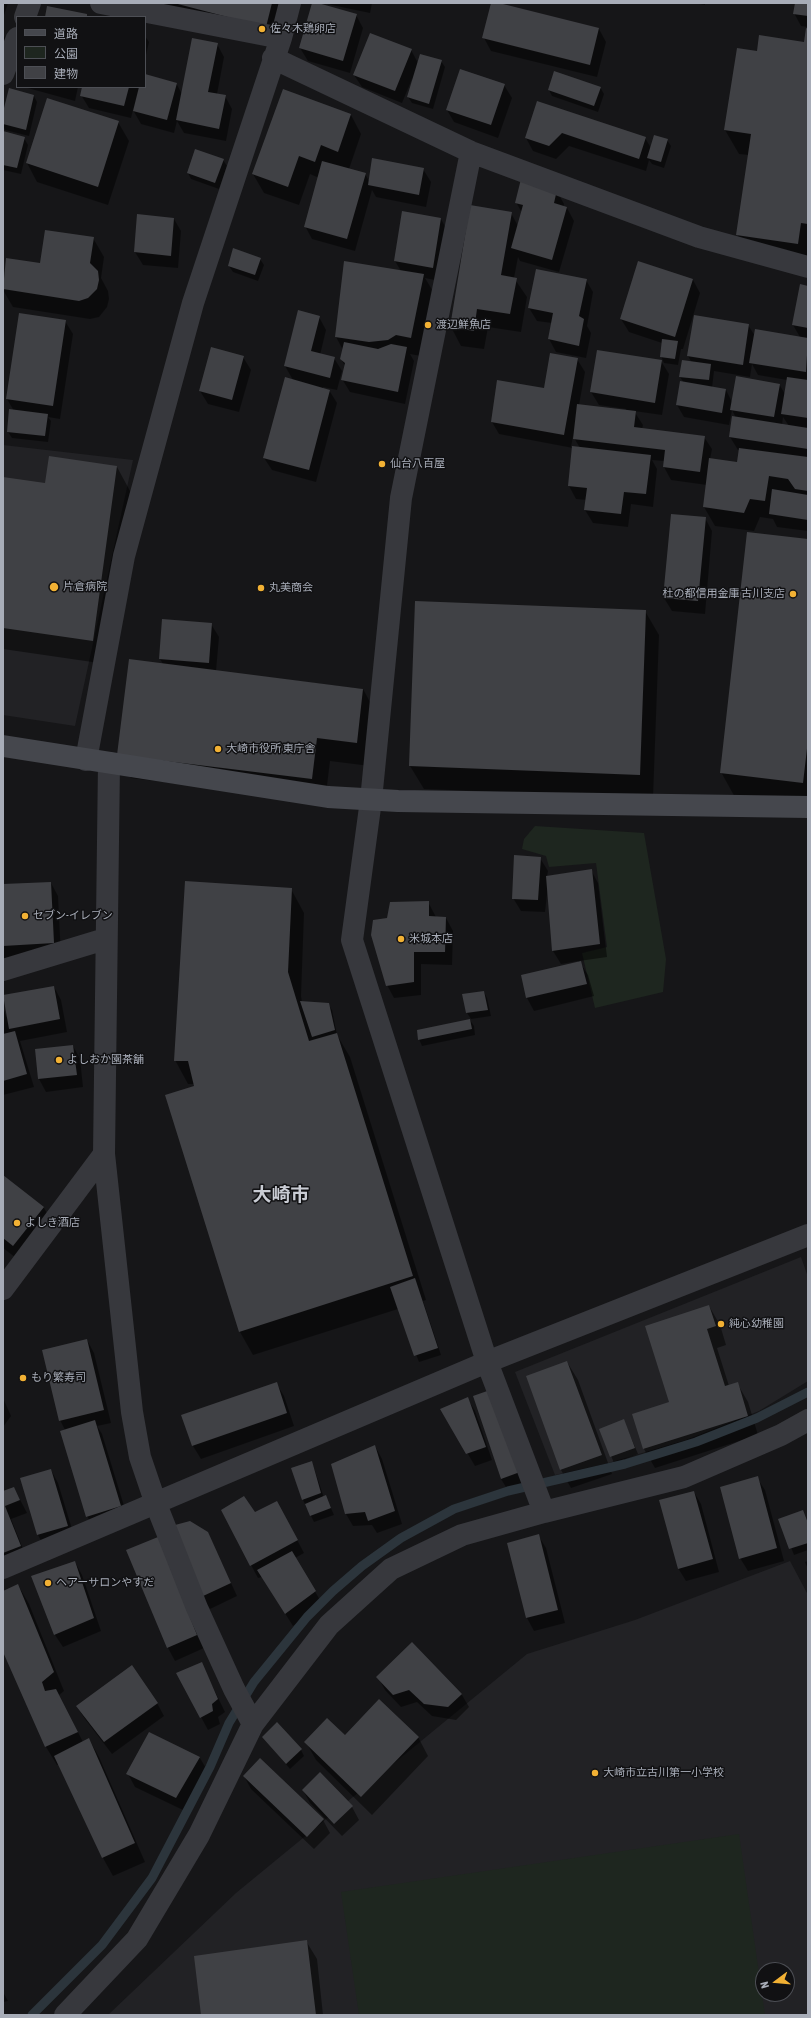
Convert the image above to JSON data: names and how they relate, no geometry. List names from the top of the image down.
{
  "districts": ["大崎市"],
  "places": [
    "佐々木鶏卵店",
    "渡辺鮮魚店",
    "仙台八百屋",
    "片倉病院",
    "丸美商会",
    "杜の都信用金庫 古川支店",
    "大崎市役所 東庁舎",
    "セブン-イレブン",
    "米城本店",
    "よしおか園茶舗",
    "よしき酒店",
    "純心幼稚園",
    "もり繁寿司",
    "ヘアーサロンやすだ",
    "大崎市立古川第一小学校"
  ],
  "legend": ["道路", "公園", "建物"],
  "north": "left"
}
